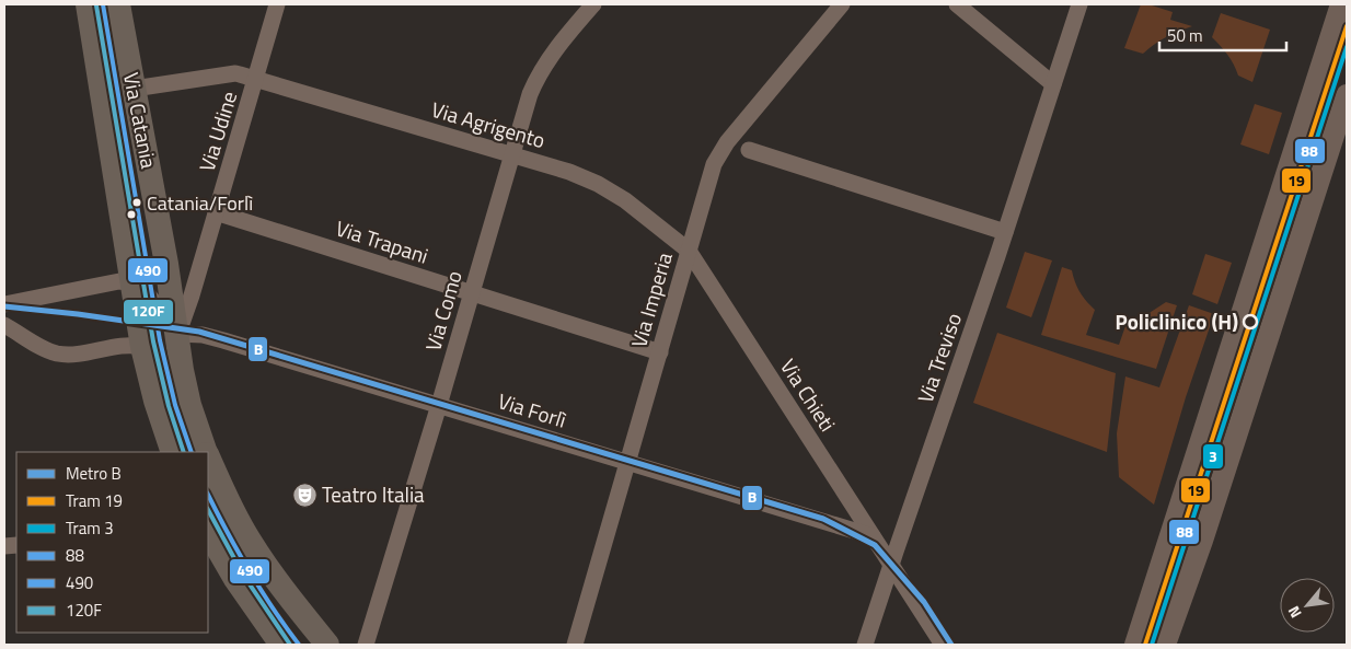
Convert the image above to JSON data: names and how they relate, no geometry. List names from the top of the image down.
{
  "streets": {
    "main road": ["Via Catania"],
    "street": [
      "Via Agrigento",
      "Via Udine",
      "Via Trapani",
      "Via Imperia",
      "Via Como",
      "Via Treviso",
      "Via Chieti",
      "Via Forlì"
    ]
  },
  "crossings": [
    ["Via Catania", "Via Agrigento"],
    ["Via Catania", "Via Udine"],
    ["Via Catania", "Via Forlì"],
    ["Via Agrigento", "Via Udine"],
    ["Via Agrigento", "Via Imperia"],
    ["Via Agrigento", "Via Como"],
    ["Via Agrigento", "Via Chieti"],
    ["Via Udine", "Via Trapani"],
    ["Via Udine", "Via Forlì"],
    ["Via Trapani", "Via Imperia"],
    ["Via Trapani", "Via Como"],
    ["Via Imperia", "Via Chieti"],
    ["Via Imperia", "Via Forlì"],
    ["Via Como", "Via Forlì"],
    ["Via Treviso", "Via Chieti"],
    ["Via Chieti", "Via Forlì"]
  ],
  "places": {
    "other": ["Catania/Forlì", "Policlinico (H)"],
    "theatre": ["Teatro Italia"]
  },
  "lines": [
    "transit line 490",
    "transit line 120F",
    "tram line 19",
    "transit line 88",
    "tram line 3",
    "metro line B"
  ],
  "legend": [
    "Metro B",
    "Tram 19",
    "Tram 3",
    "88",
    "490",
    "120F"
  ],
  "scale_bar": "50 m",
  "north": "bottom left"
}
